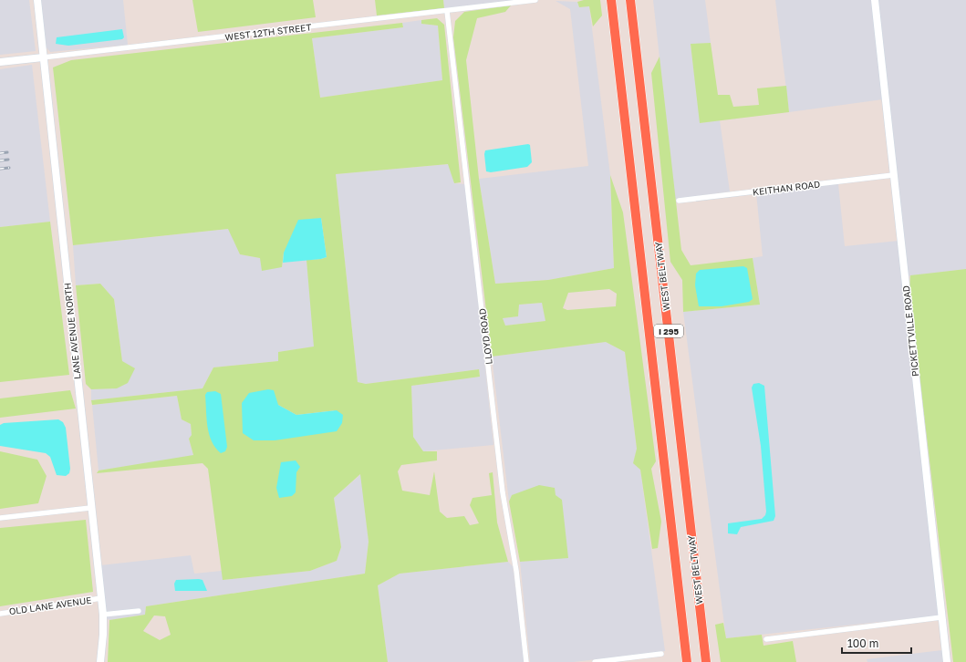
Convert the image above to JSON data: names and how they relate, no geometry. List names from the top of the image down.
{
  "streets": {
    "highway": ["WEST BELTWAY", "I 295"],
    "street": [
      "WEST 12TH STREET",
      "KEITHAN ROAD",
      "LANE AVENUE NORTH",
      "PICKETTVILLE ROAD",
      "LLOYD ROAD",
      "OLD LANE AVENUE"
    ]
  },
  "crossings": [
    ["WEST 12TH STREET", "LANE AVENUE NORTH"],
    ["WEST 12TH STREET", "LLOYD ROAD"],
    ["KEITHAN ROAD", "PICKETTVILLE ROAD"],
    ["LANE AVENUE NORTH", "OLD LANE AVENUE"]
  ],
  "scale_bar": "100 m"
}
